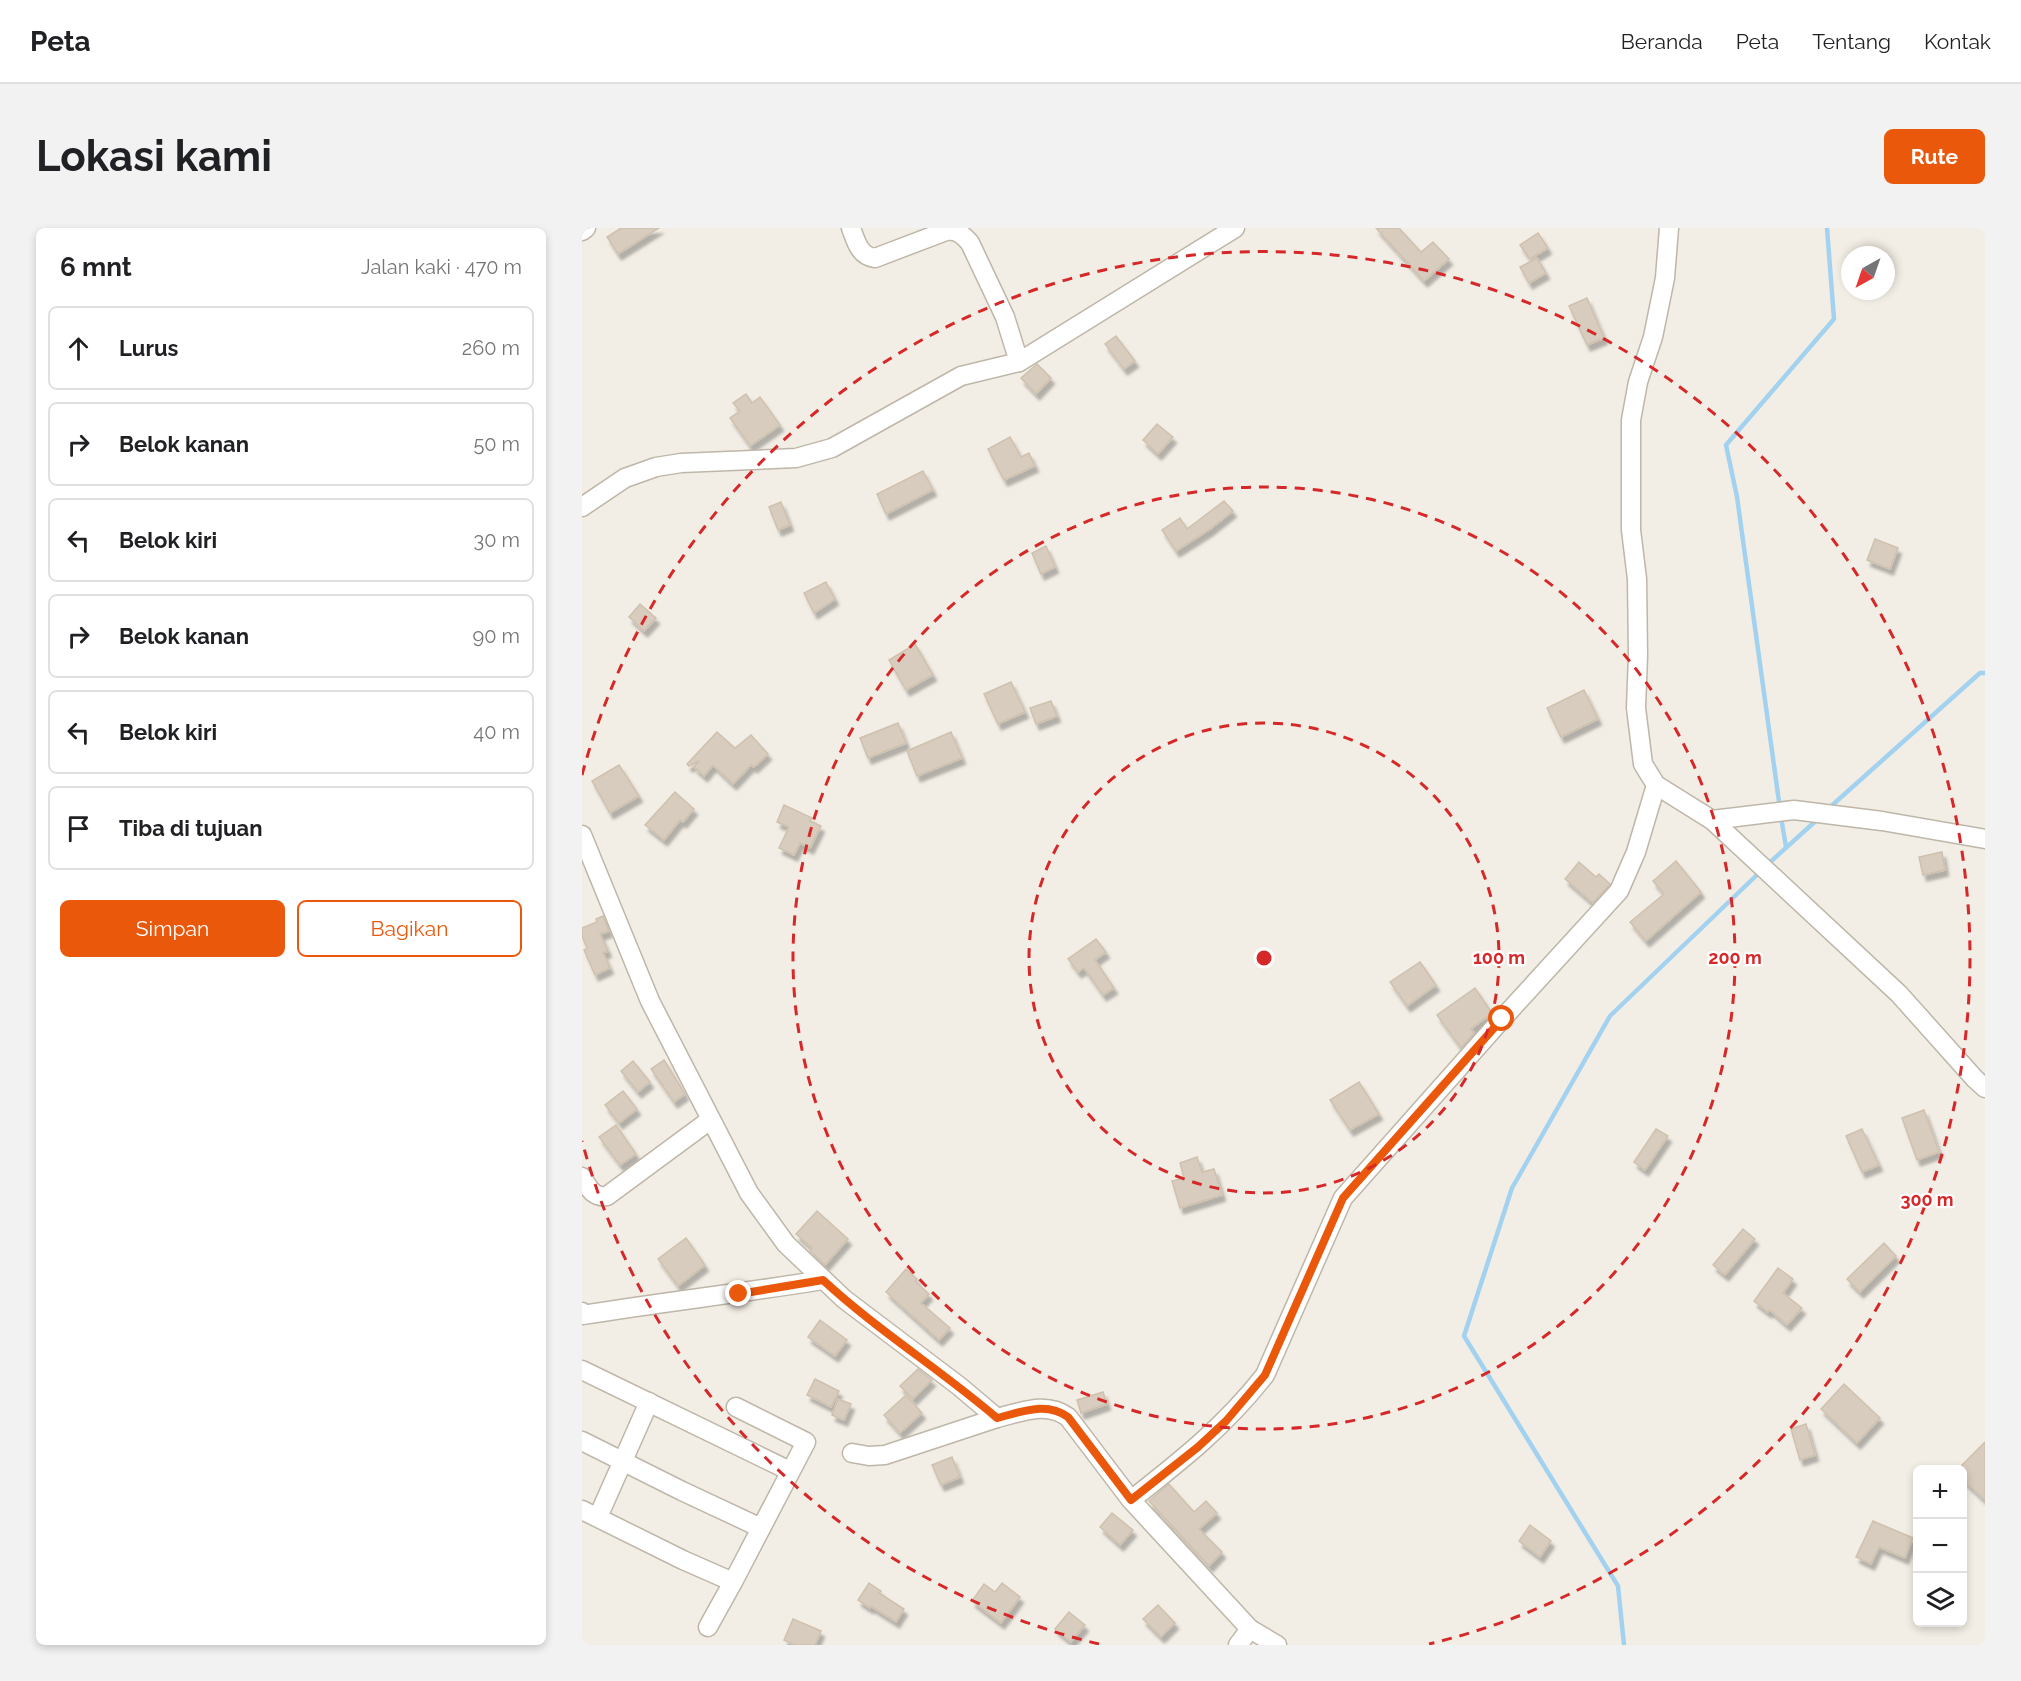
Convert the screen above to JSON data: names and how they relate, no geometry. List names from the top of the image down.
{
  "north": "bottom left",
  "page": {
    "header": "Peta",
    "nav": [
      "Beranda",
      "Peta",
      "Tentang",
      "Kontak"
    ],
    "buttons": [
      "Rute",
      ["Simpan", "Bagikan"]
    ],
    "title": "Lokasi kami",
    "heading": ["6 mnt", "Jalan kaki · 470 m"],
    "list": [
      ["Lurus", "260 m"],
      ["Belok kanan", "50 m"],
      ["Belok kiri", "30 m"],
      ["Belok kanan", "90 m"],
      ["Belok kiri", "40 m"],
      "Tiba di tujuan"
    ],
    "map_buttons": ["+", "−"]
  },
  "rings": ["100 m", "200 m", "300 m"]
}
